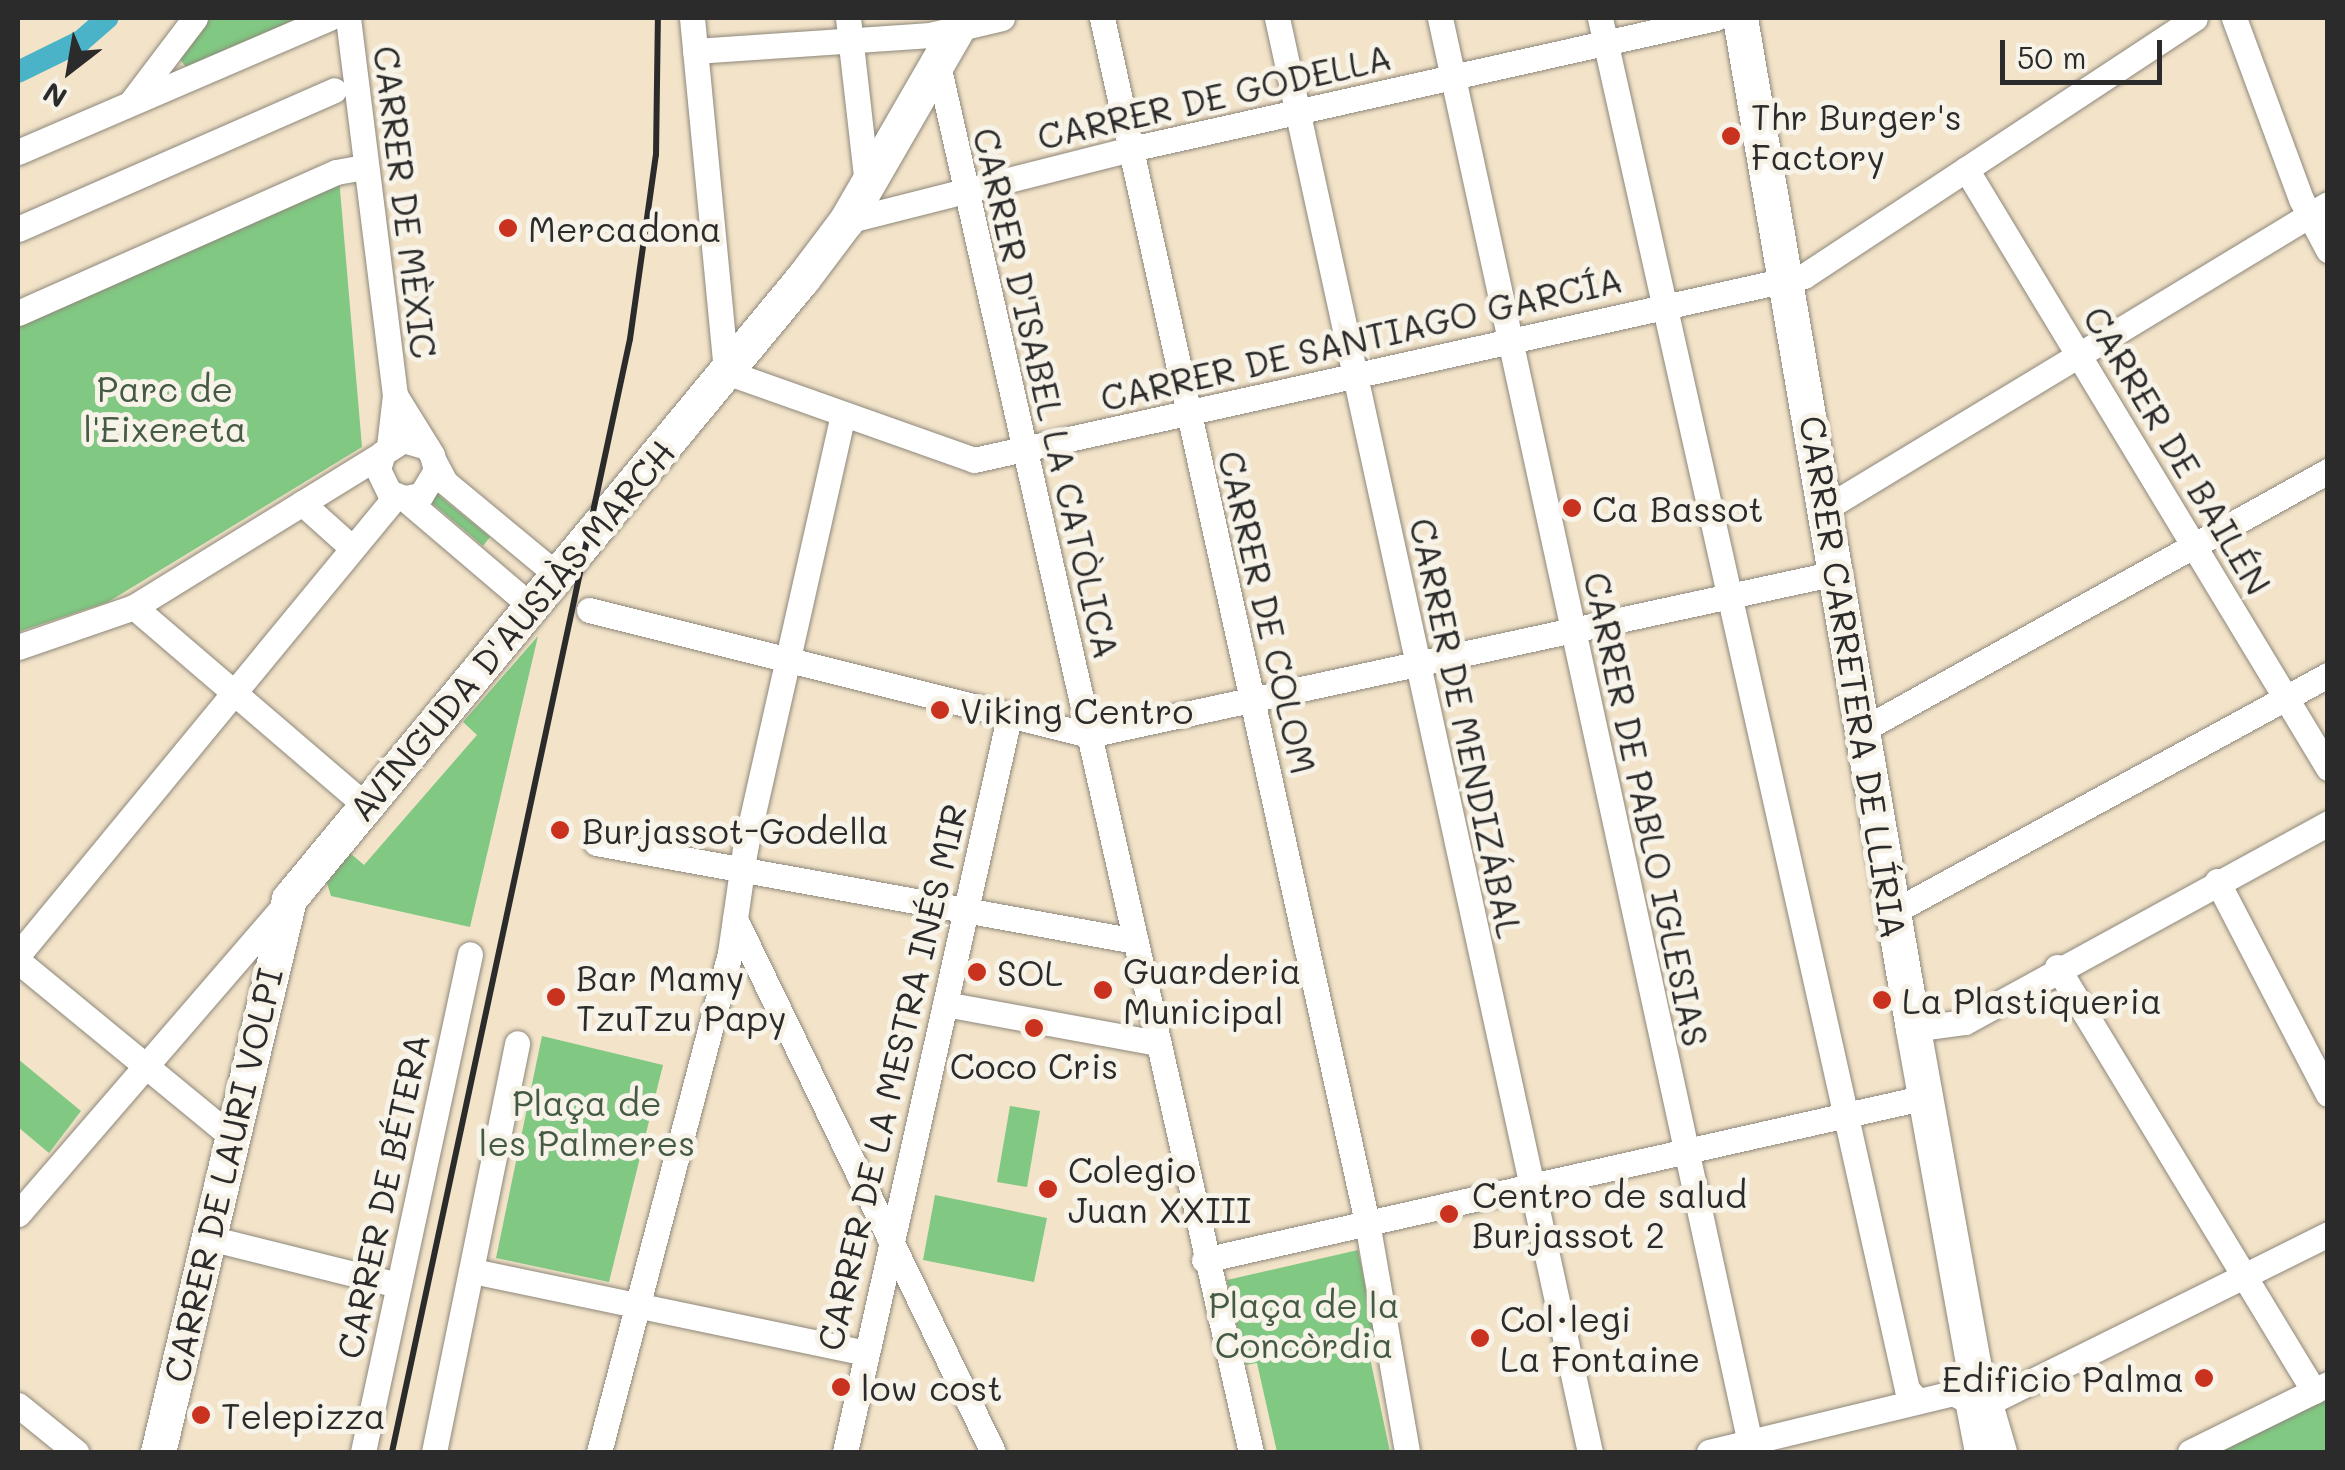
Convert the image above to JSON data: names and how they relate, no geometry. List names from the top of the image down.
{
  "streets": {
    "street": [
      "CARRER DE GODELLA",
      "CARRER DE MÈXIC",
      "CARRER DE SANTIAGO GARCÍA",
      "CARRER D'ISABEL LA CATÒLICA",
      "CARRER DE BAILÉN",
      "CARRER DE COLOM",
      "AVINGUDA D'AUSIÀS MARCH",
      "CARRER CARRETERA DE LLÍRIA",
      "CARRER DE MENDIZÁBAL",
      "CARRER DE PABLO IGLESIAS",
      "CARRER DE LA MESTRA INÉS MIR",
      "CARRER DE LAURI VOLPI",
      "CARRER DE BÉTERA"
    ]
  },
  "crossings": [
    ["CARRER DE GODELLA", "CARRER D'ISABEL LA CATÒLICA"],
    ["CARRER DE GODELLA", "CARRER DE COLOM"],
    ["CARRER DE GODELLA", "AVINGUDA D'AUSIÀS MARCH"],
    ["CARRER DE GODELLA", "CARRER DE MENDIZÁBAL"],
    ["CARRER DE GODELLA", "CARRER DE PABLO IGLESIAS"],
    ["CARRER DE MÈXIC", "AVINGUDA D'AUSIÀS MARCH"],
    ["CARRER DE SANTIAGO GARCÍA", "CARRER D'ISABEL LA CATÒLICA"],
    ["CARRER DE SANTIAGO GARCÍA", "CARRER DE BAILÉN"],
    ["CARRER DE SANTIAGO GARCÍA", "CARRER DE COLOM"],
    ["CARRER DE SANTIAGO GARCÍA", "AVINGUDA D'AUSIÀS MARCH"],
    ["CARRER DE SANTIAGO GARCÍA", "CARRER CARRETERA DE LLÍRIA"],
    ["CARRER DE SANTIAGO GARCÍA", "CARRER DE MENDIZÁBAL"],
    ["CARRER DE SANTIAGO GARCÍA", "CARRER DE PABLO IGLESIAS"],
    ["CARRER D'ISABEL LA CATÒLICA", "AVINGUDA D'AUSIÀS MARCH"],
    ["AVINGUDA D'AUSIÀS MARCH", "CARRER DE LAURI VOLPI"]
  ],
  "parks": ["Parc de l'Eixereta", "Plaça de les Palmeres", "Plaça de la Concòrdia"],
  "places": [
    "Thr Burger's Factory",
    "Mercadona",
    "Ca Bassot",
    "Viking Centro",
    "Burjassot-Godella",
    "SOL",
    "Guarderia Municipal",
    "Bar Mamy TzuTzu Papy",
    "La Plastiqueria",
    "Coco Cris",
    "Colegio Juan XXIII",
    "Centro de salud Burjassot 2",
    "Col·legi La Fontaine",
    "Edificio Palma",
    "low cost",
    "Telepizza"
  ],
  "scale_bar": "50 m",
  "north": "bottom left"
}
